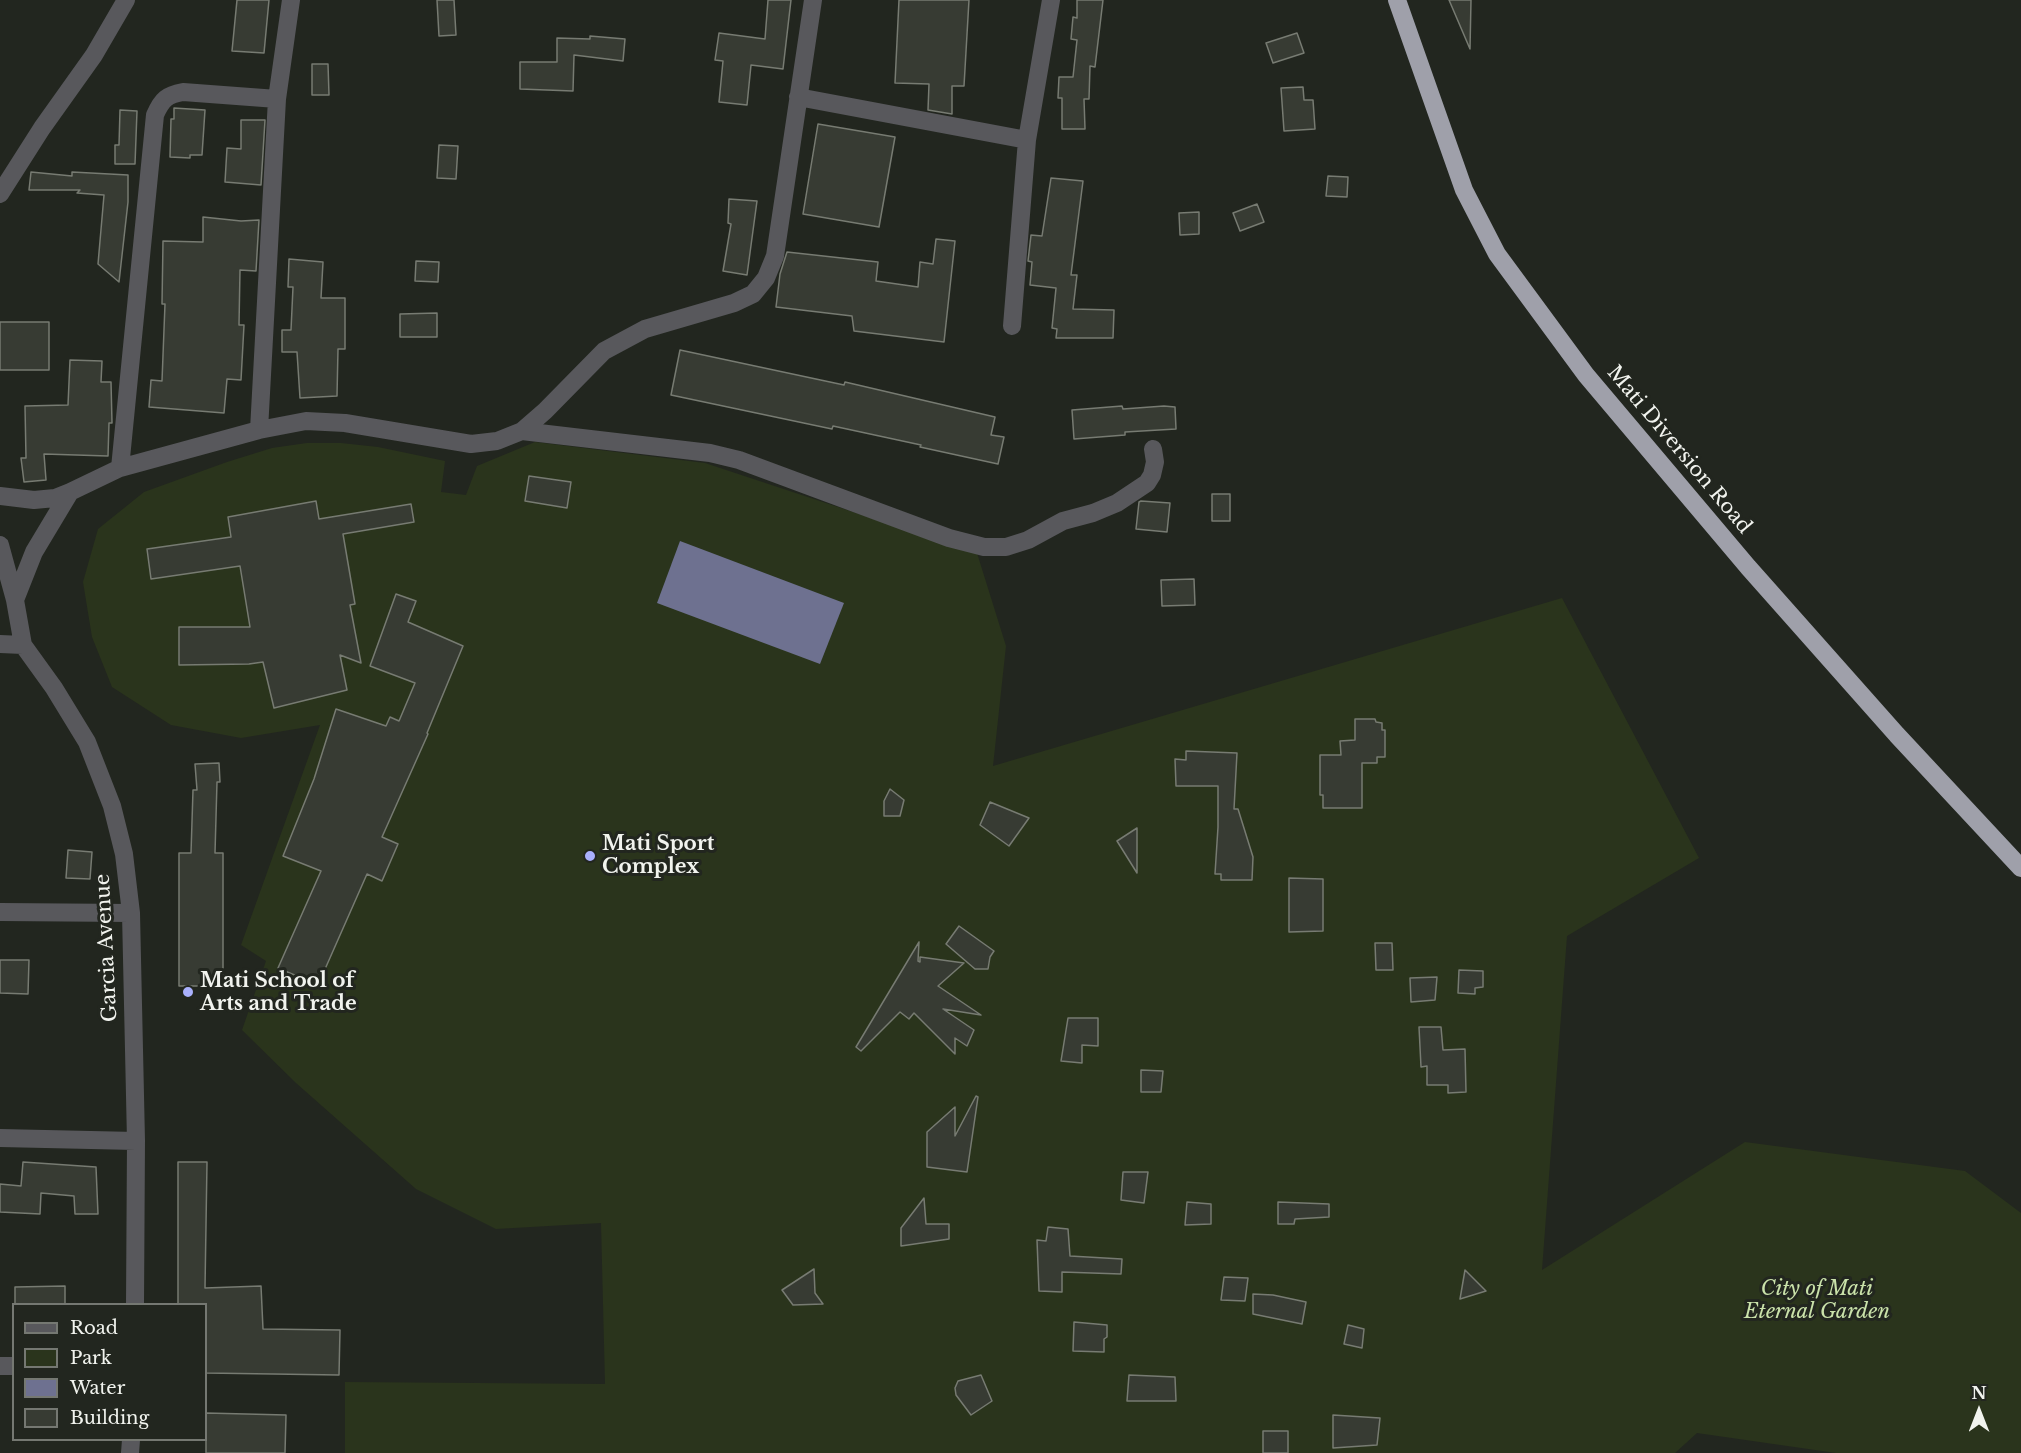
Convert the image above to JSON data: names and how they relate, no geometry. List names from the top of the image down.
{
  "streets": {
    "highway": ["Mati Diversion Road"],
    "street": ["Garcia Avenue"]
  },
  "parks": ["City of Mati Eternal Garden"],
  "places": ["Mati Sport Complex", "Mati School of Arts and Trade"],
  "legend": [
    "Road",
    "Park",
    "Water",
    "Building"
  ],
  "north": "top"
}
